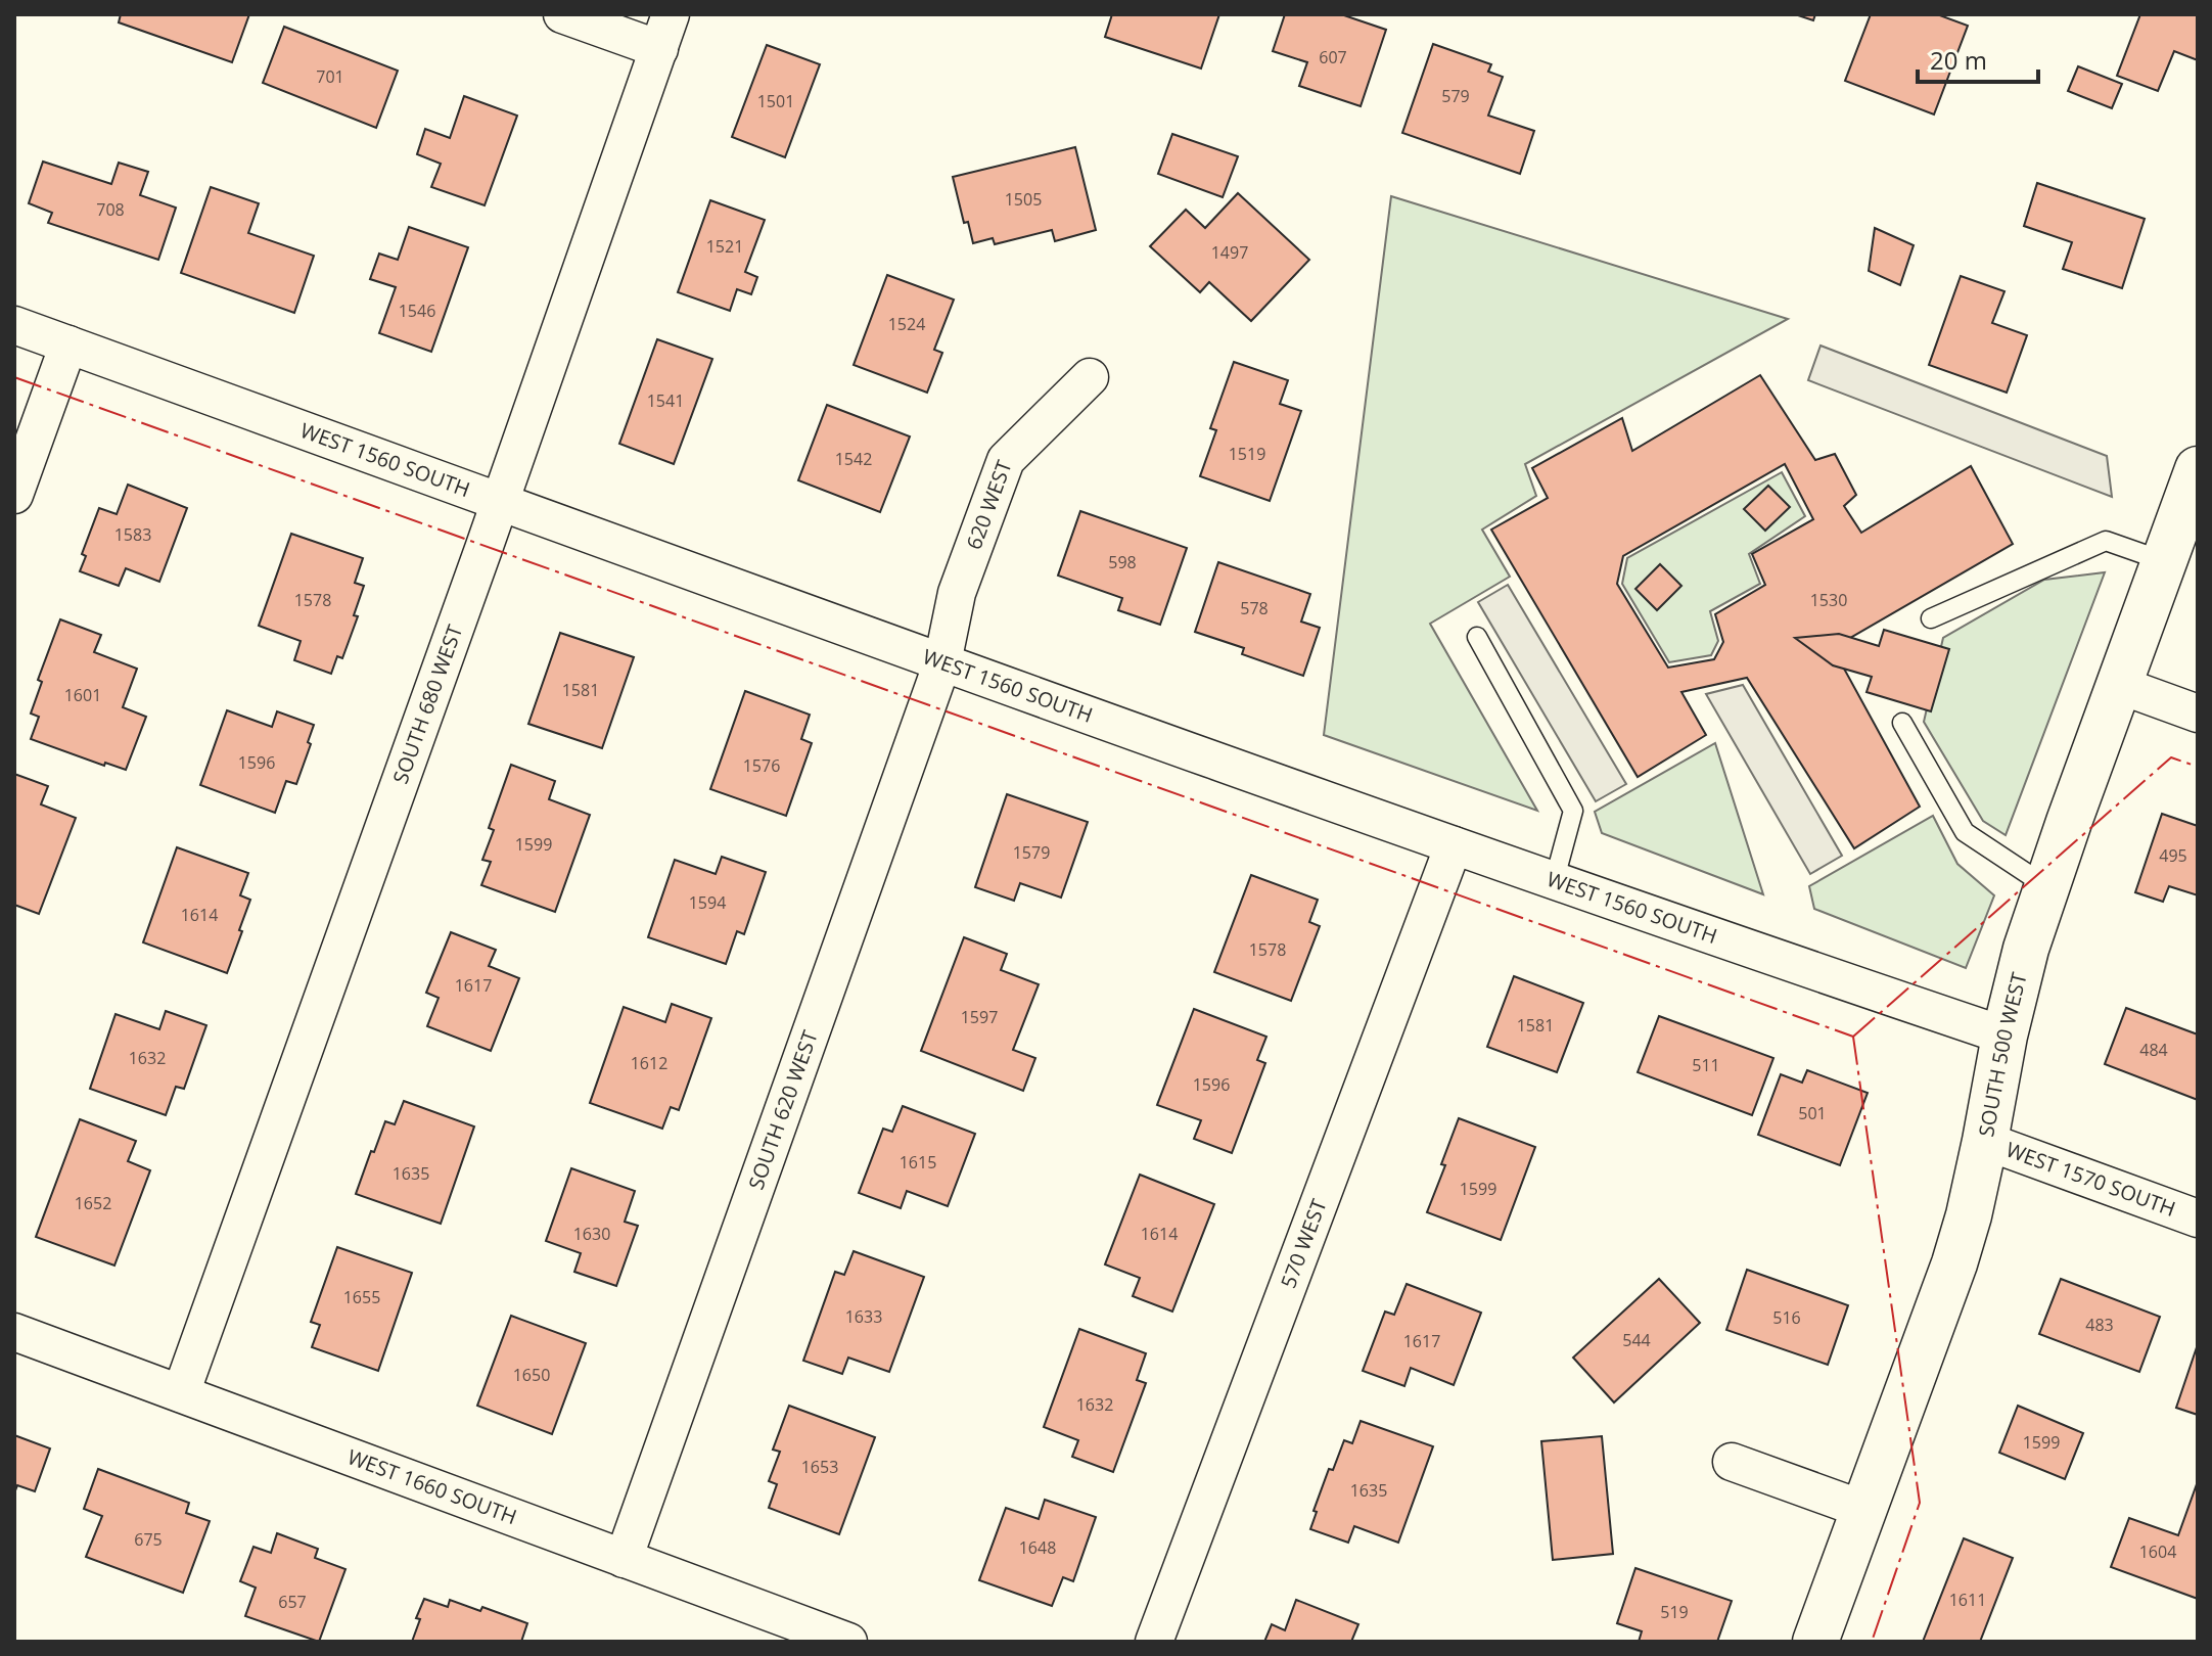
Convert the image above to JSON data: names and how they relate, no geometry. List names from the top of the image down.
{
  "streets": {
    "main road": ["SOUTH 500 WEST"],
    "street": [
      "WEST 1560 SOUTH",
      "620 WEST",
      "SOUTH 680 WEST",
      "SOUTH 620 WEST",
      "WEST 1570 SOUTH",
      "570 WEST",
      "WEST 1660 SOUTH"
    ]
  },
  "crossings": [
    ["WEST 1560 SOUTH", "620 WEST"],
    ["WEST 1560 SOUTH", "SOUTH 680 WEST"],
    ["WEST 1560 SOUTH", "SOUTH 500 WEST"],
    ["WEST 1560 SOUTH", "SOUTH 620 WEST"],
    ["WEST 1560 SOUTH", "570 WEST"],
    ["620 WEST", "SOUTH 620 WEST"],
    ["SOUTH 680 WEST", "WEST 1660 SOUTH"],
    ["SOUTH 500 WEST", "WEST 1570 SOUTH"],
    ["SOUTH 620 WEST", "WEST 1660 SOUTH"]
  ],
  "house_numbers": [
    "607",
    "701",
    "579",
    "1501",
    "1505",
    "708",
    "1521",
    "1497",
    "1546",
    "1524",
    "1541",
    "1519",
    "1542",
    "1583",
    "598",
    "1578",
    "1530",
    "578",
    "1581",
    "1601",
    "1596",
    "1576",
    "1599",
    "1579",
    "495",
    "1594",
    "1614",
    "1578",
    "1617",
    "1597",
    "1581",
    "484",
    "1632",
    "1612",
    "511",
    "1596",
    "501",
    "1615",
    "1635",
    "1599",
    "1652",
    "1630",
    "1614",
    "1655",
    "1633",
    "516",
    "483",
    "544",
    "1617",
    "1650",
    "1632",
    "1599",
    "1653",
    "1635",
    "675",
    "1648",
    "1604",
    "1611",
    "657",
    "519"
  ],
  "scale_bar": "20 m"
}
